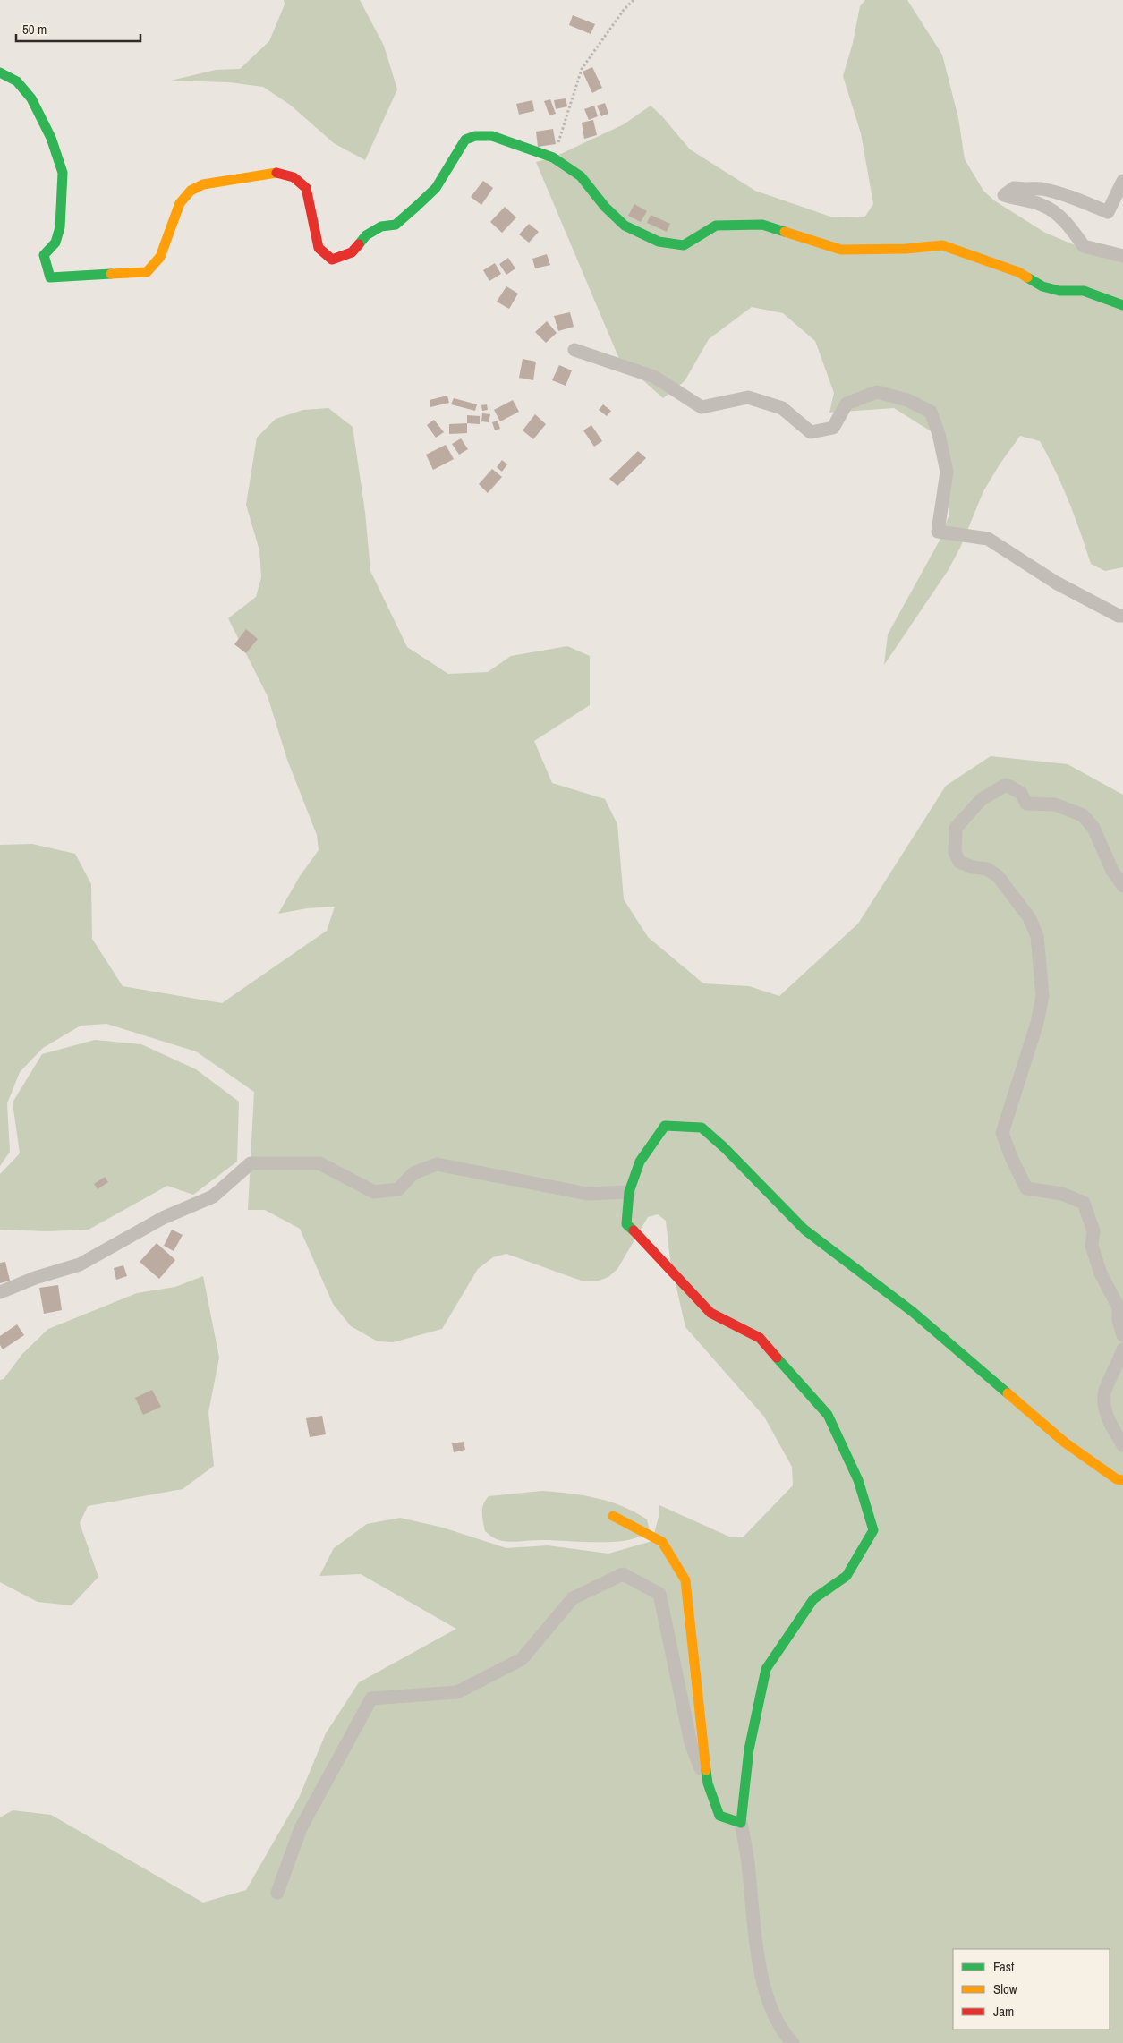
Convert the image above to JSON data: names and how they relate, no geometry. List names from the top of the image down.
{
  "legend": ["Fast", "Slow", "Jam"],
  "scale_bar": "50 m"
}
